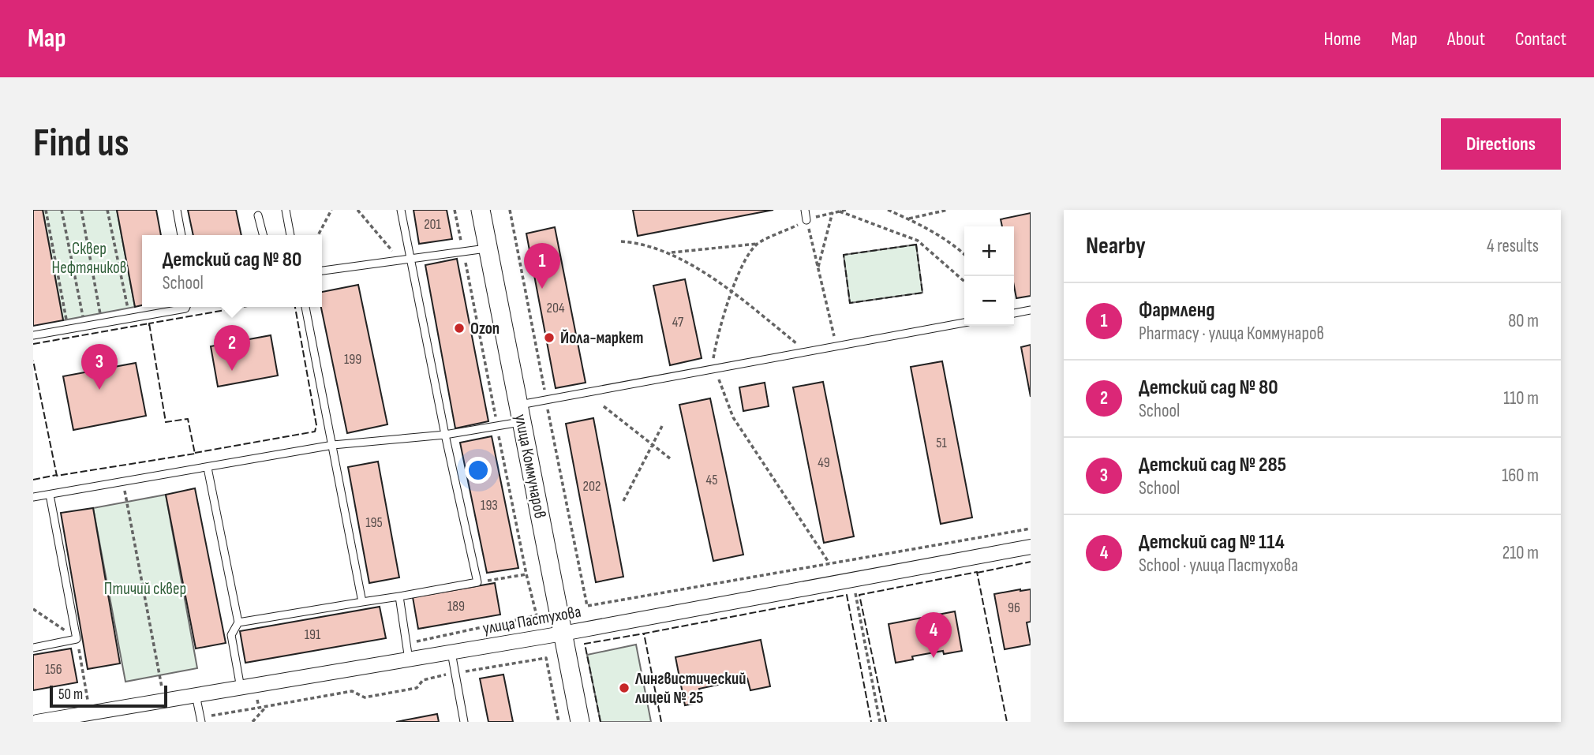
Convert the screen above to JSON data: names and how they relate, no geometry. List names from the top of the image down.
{
  "streets": {
    "street": ["улица Коммунаров", "улица Пастухова"]
  },
  "crossings": [
    ["улица Коммунаров", "улица Пастухова"]
  ],
  "parks": ["Сквер Нефтяников", "Птичий сквер"],
  "places": ["Ozon", "Йола-маркет", "Лингвистический лицей № 25"],
  "house_numbers": [
    "201",
    "204",
    "47",
    "199",
    "51",
    "49",
    "45",
    "202",
    "193",
    "195",
    "189",
    "96",
    "191",
    "156"
  ],
  "scale_bar": "50 m",
  "page": {
    "header": "Map",
    "nav": [
      "Home",
      "Map",
      "About",
      "Contact"
    ],
    "buttons": "Directions",
    "title": "Find us",
    "heading": ["Nearby", "4 results"],
    "map_buttons": ["+", "−"],
    "popup": ["Детский сад № 80", "School"],
    "pins": [
      "1",
      "2",
      "3",
      "4"
    ],
    "list": [
      {
        "mark": "1",
        "name": "Фармленд",
        "note": "Pharmacy · улица Коммунаров",
        "value": "80 m"
      },
      {
        "mark": "2",
        "name": "Детский сад № 80",
        "note": "School",
        "value": "110 m"
      },
      {
        "mark": "3",
        "name": "Детский сад № 285",
        "note": "School",
        "value": "160 m"
      },
      {
        "mark": "4",
        "name": "Детский сад № 114",
        "note": "School · улица Пастухова",
        "value": "210 m"
      }
    ],
    "scale": "50 m"
  }
}
